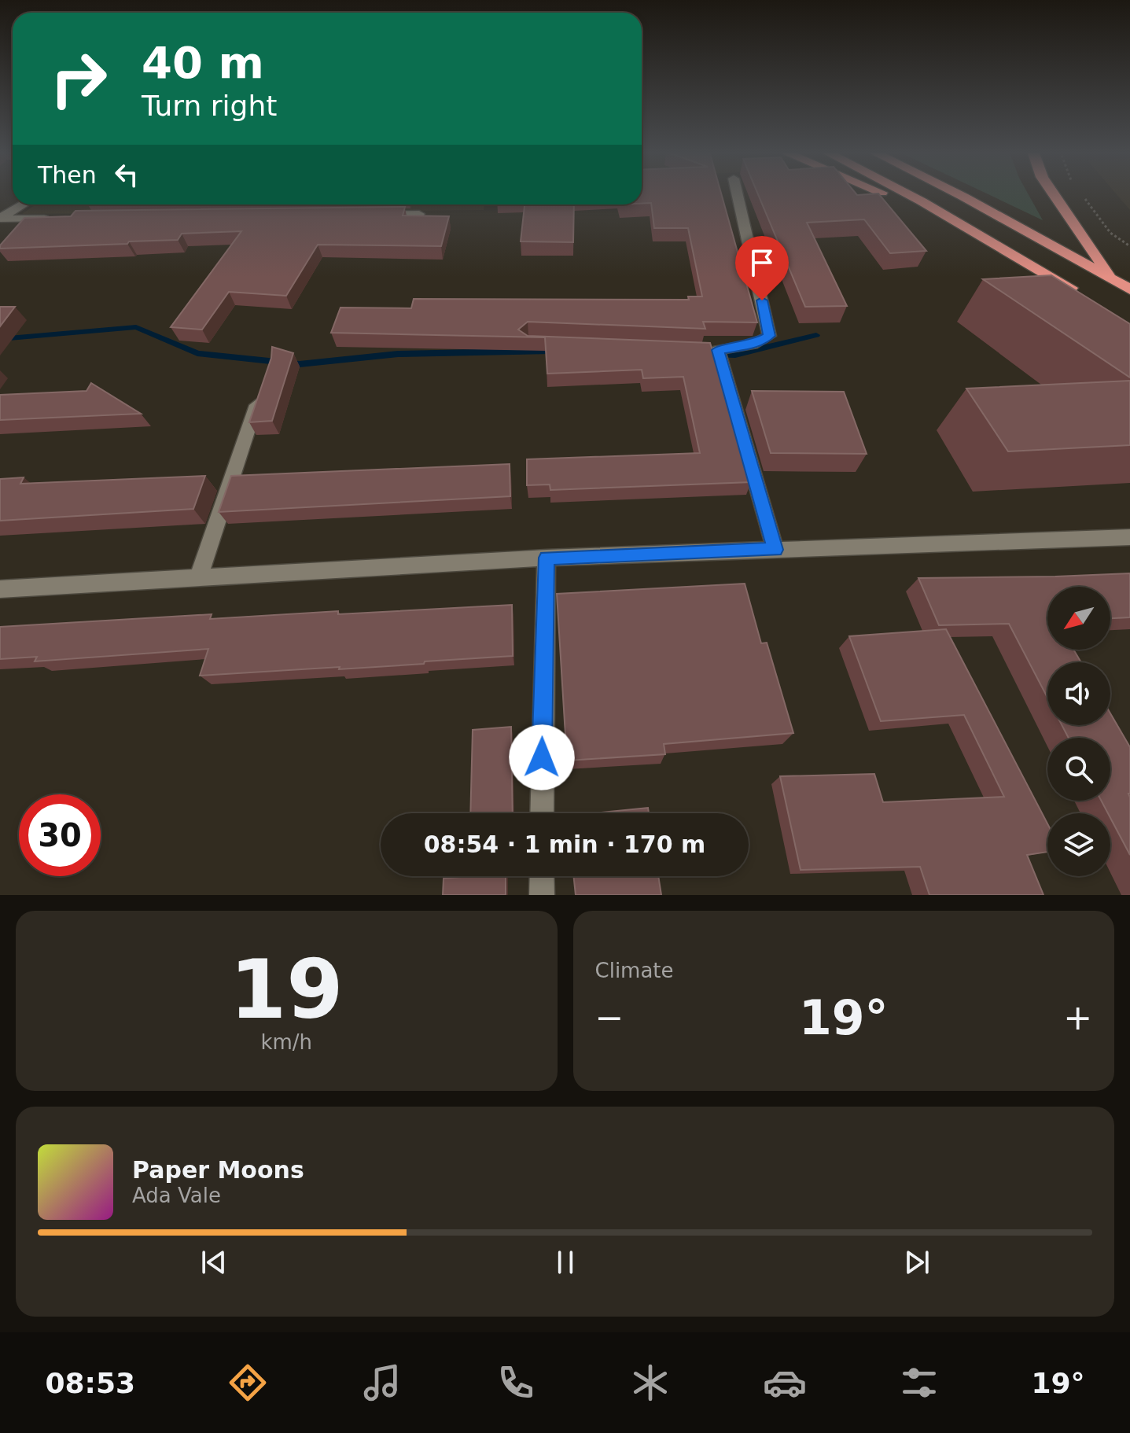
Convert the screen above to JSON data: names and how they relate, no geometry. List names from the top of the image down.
{
  "north": "bottom left",
  "page": {
    "turn": ["40 m", "Turn right"],
    "then": "Then",
    "limit": "30",
    "trip": "08:54 · 1 min · 170 m",
    "tile": [
      ["19", "km/h"],
      "Climate"
    ],
    "heat": ["−", "19°", "+"],
    "song": ["Paper Moons", "Ada Vale"],
    "tabs": ["08:53", "19°"]
  }
}
